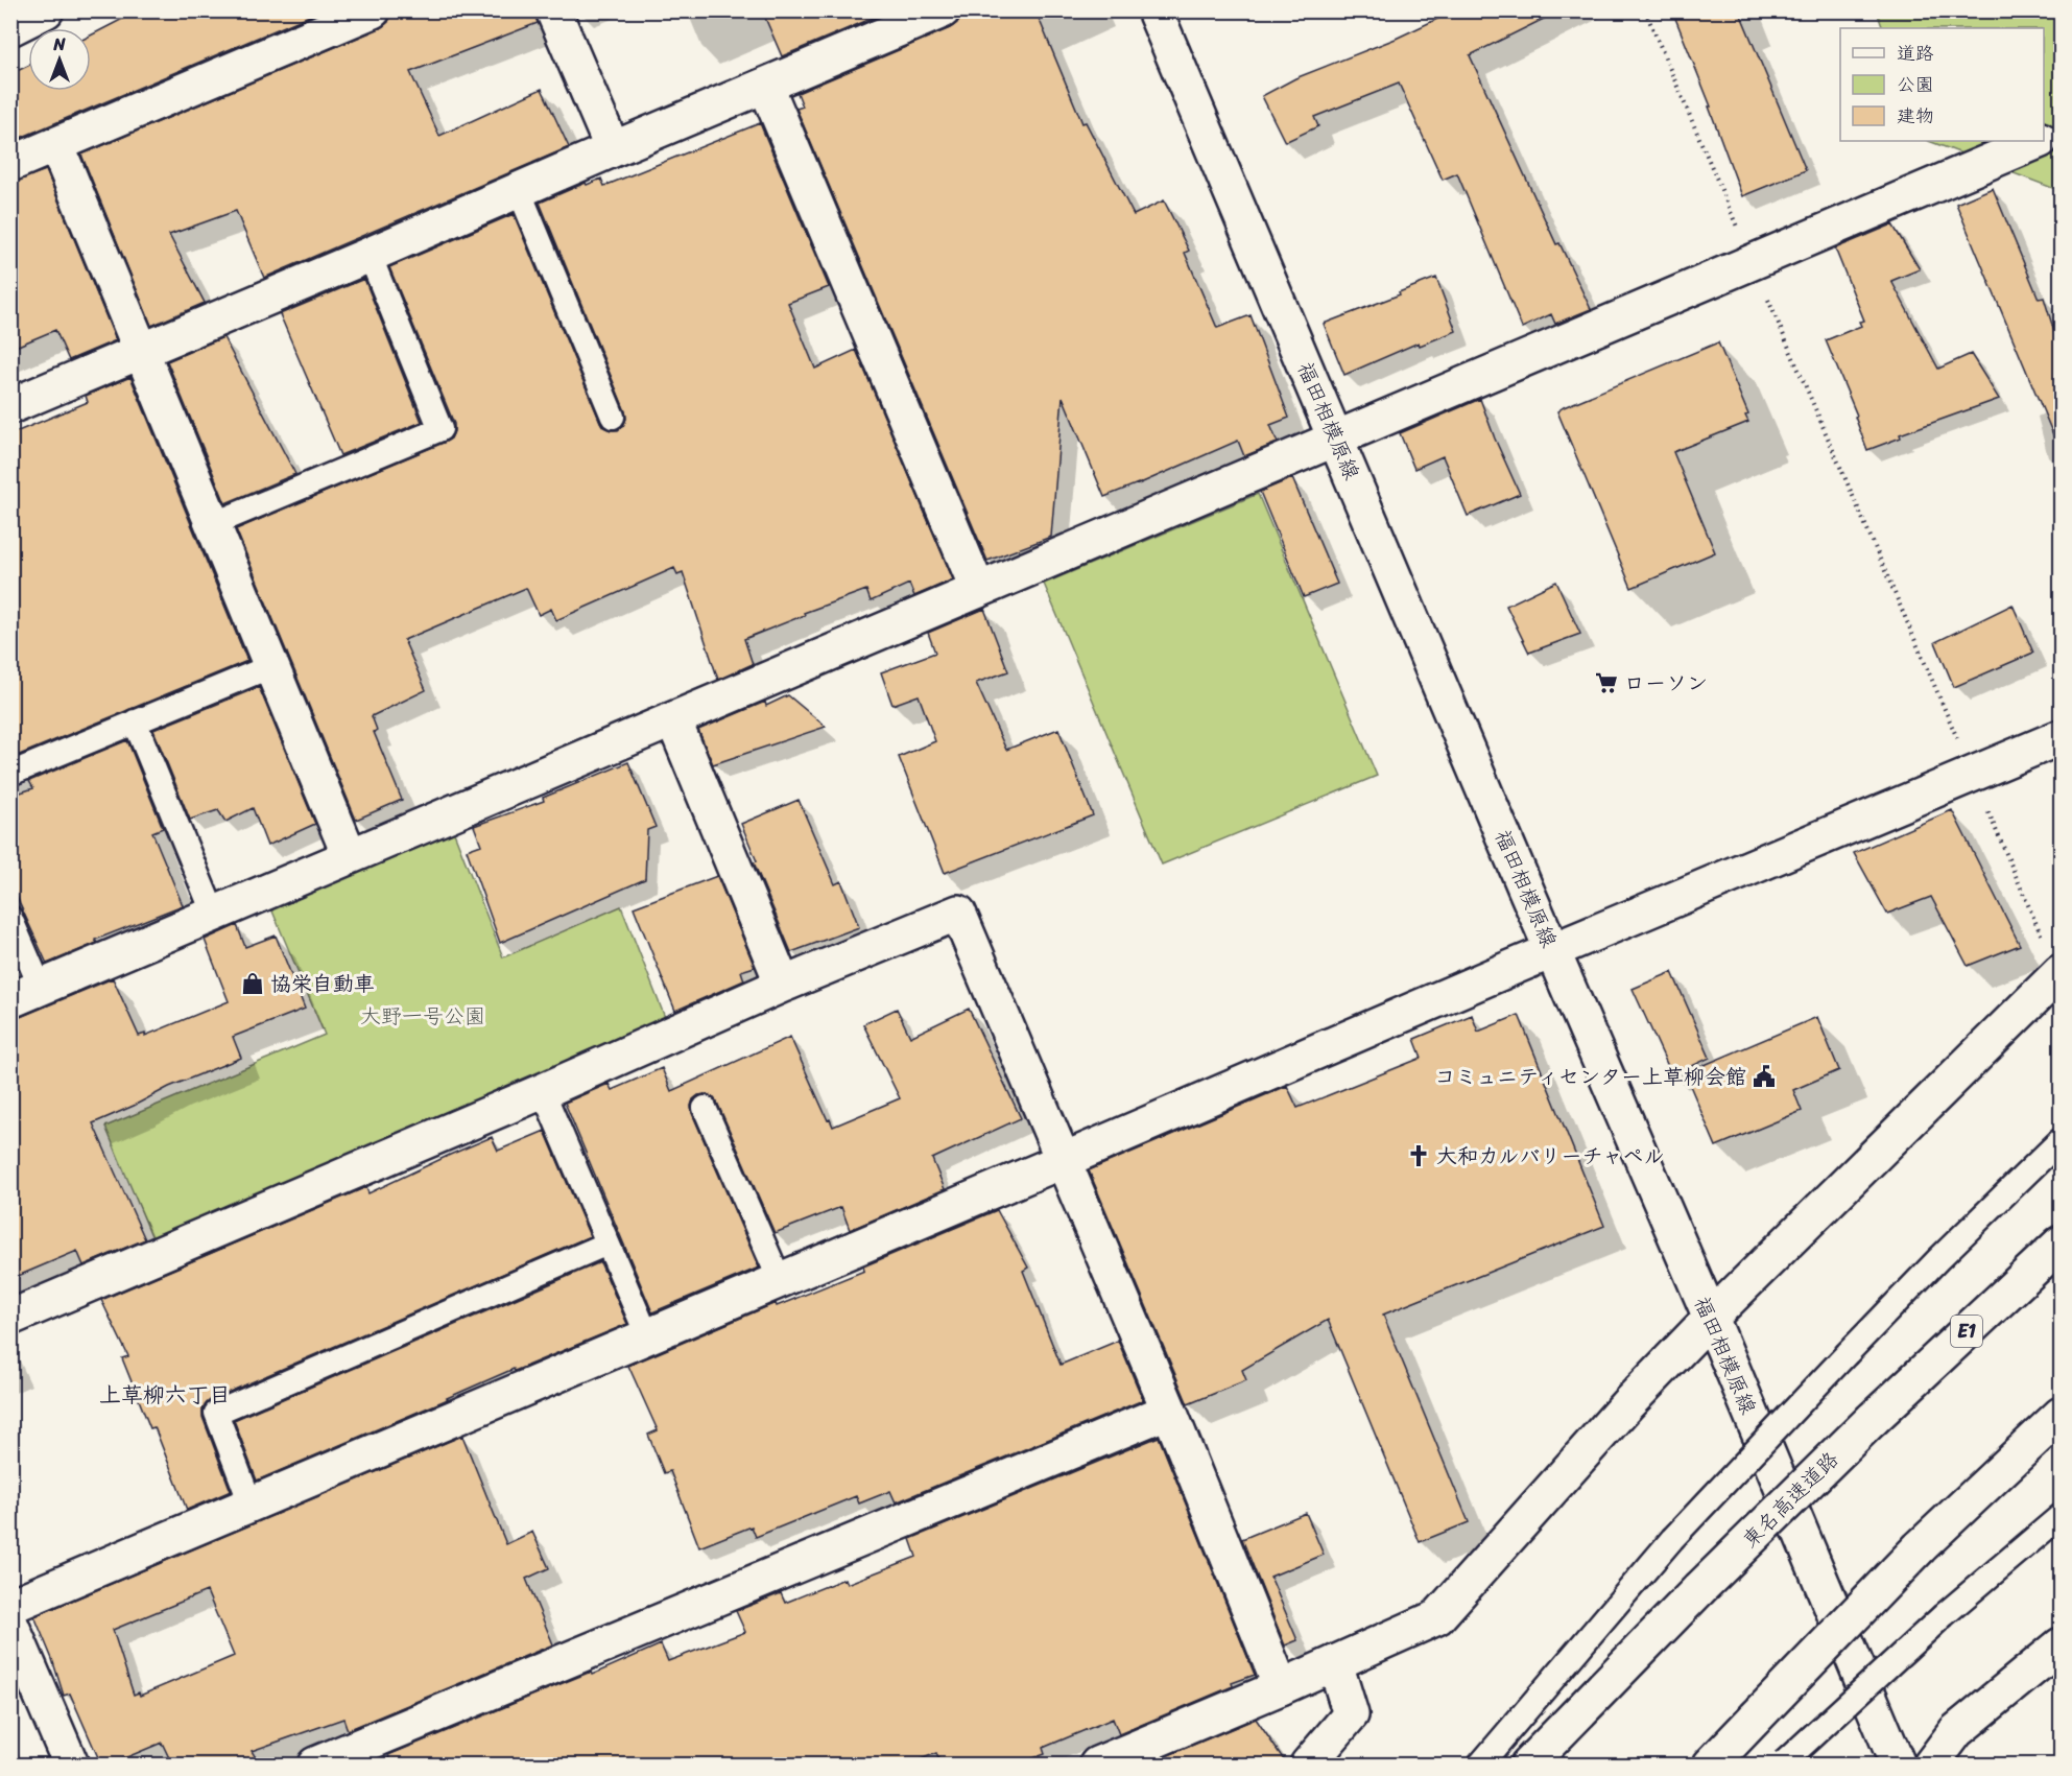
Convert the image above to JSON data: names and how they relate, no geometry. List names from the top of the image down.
{
  "streets": {
    "main road": ["福田相模原線", "E1", "東名高速道路"]
  },
  "districts": ["上草柳六丁目"],
  "parks": ["大野一号公園"],
  "places": {
    "supermarket": ["ローソン"],
    "shop": ["協栄自動車"],
    "public building": ["コミュニティセンター上草柳会館"],
    "church": ["大和カルバリーチャペル"]
  },
  "legend": ["道路", "公園", "建物"],
  "north": "top"
}
